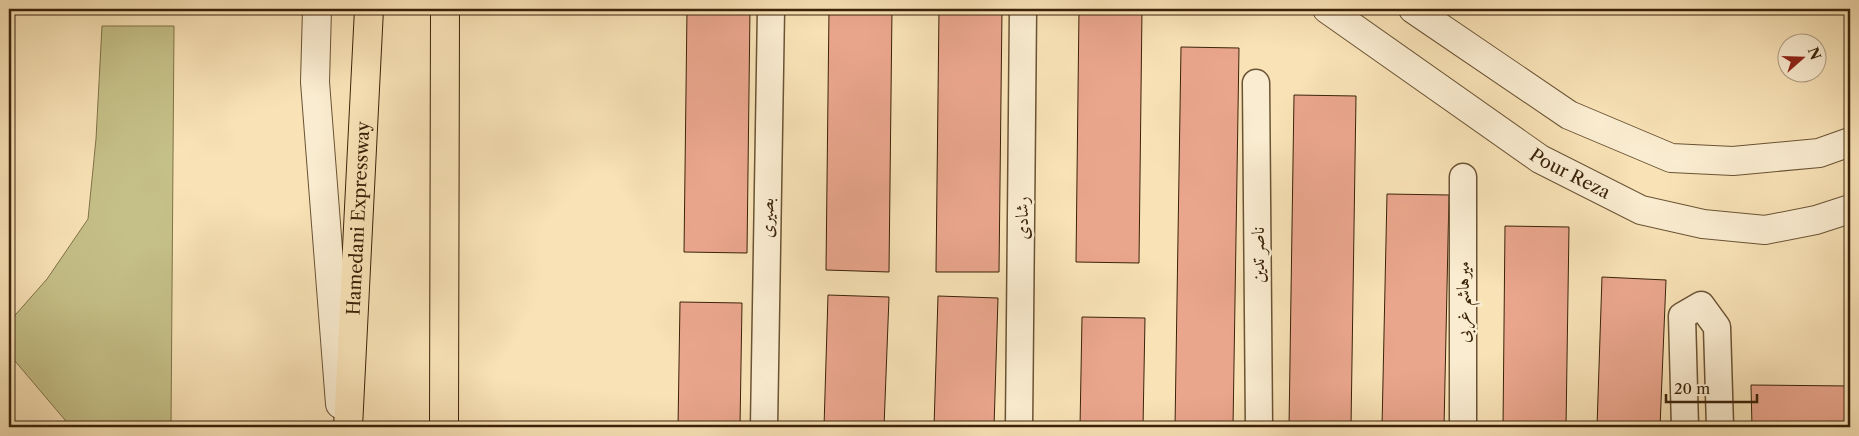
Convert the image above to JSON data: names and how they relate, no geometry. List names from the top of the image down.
{
  "streets": {
    "highway": ["Hamedani Expressway"],
    "street": [
      "Pour Reza",
      "بصیری",
      "رشادی",
      "ناصر تدین",
      "میرهاشم غربی"
    ]
  },
  "scale_bar": "20 m",
  "north": "right"
}
